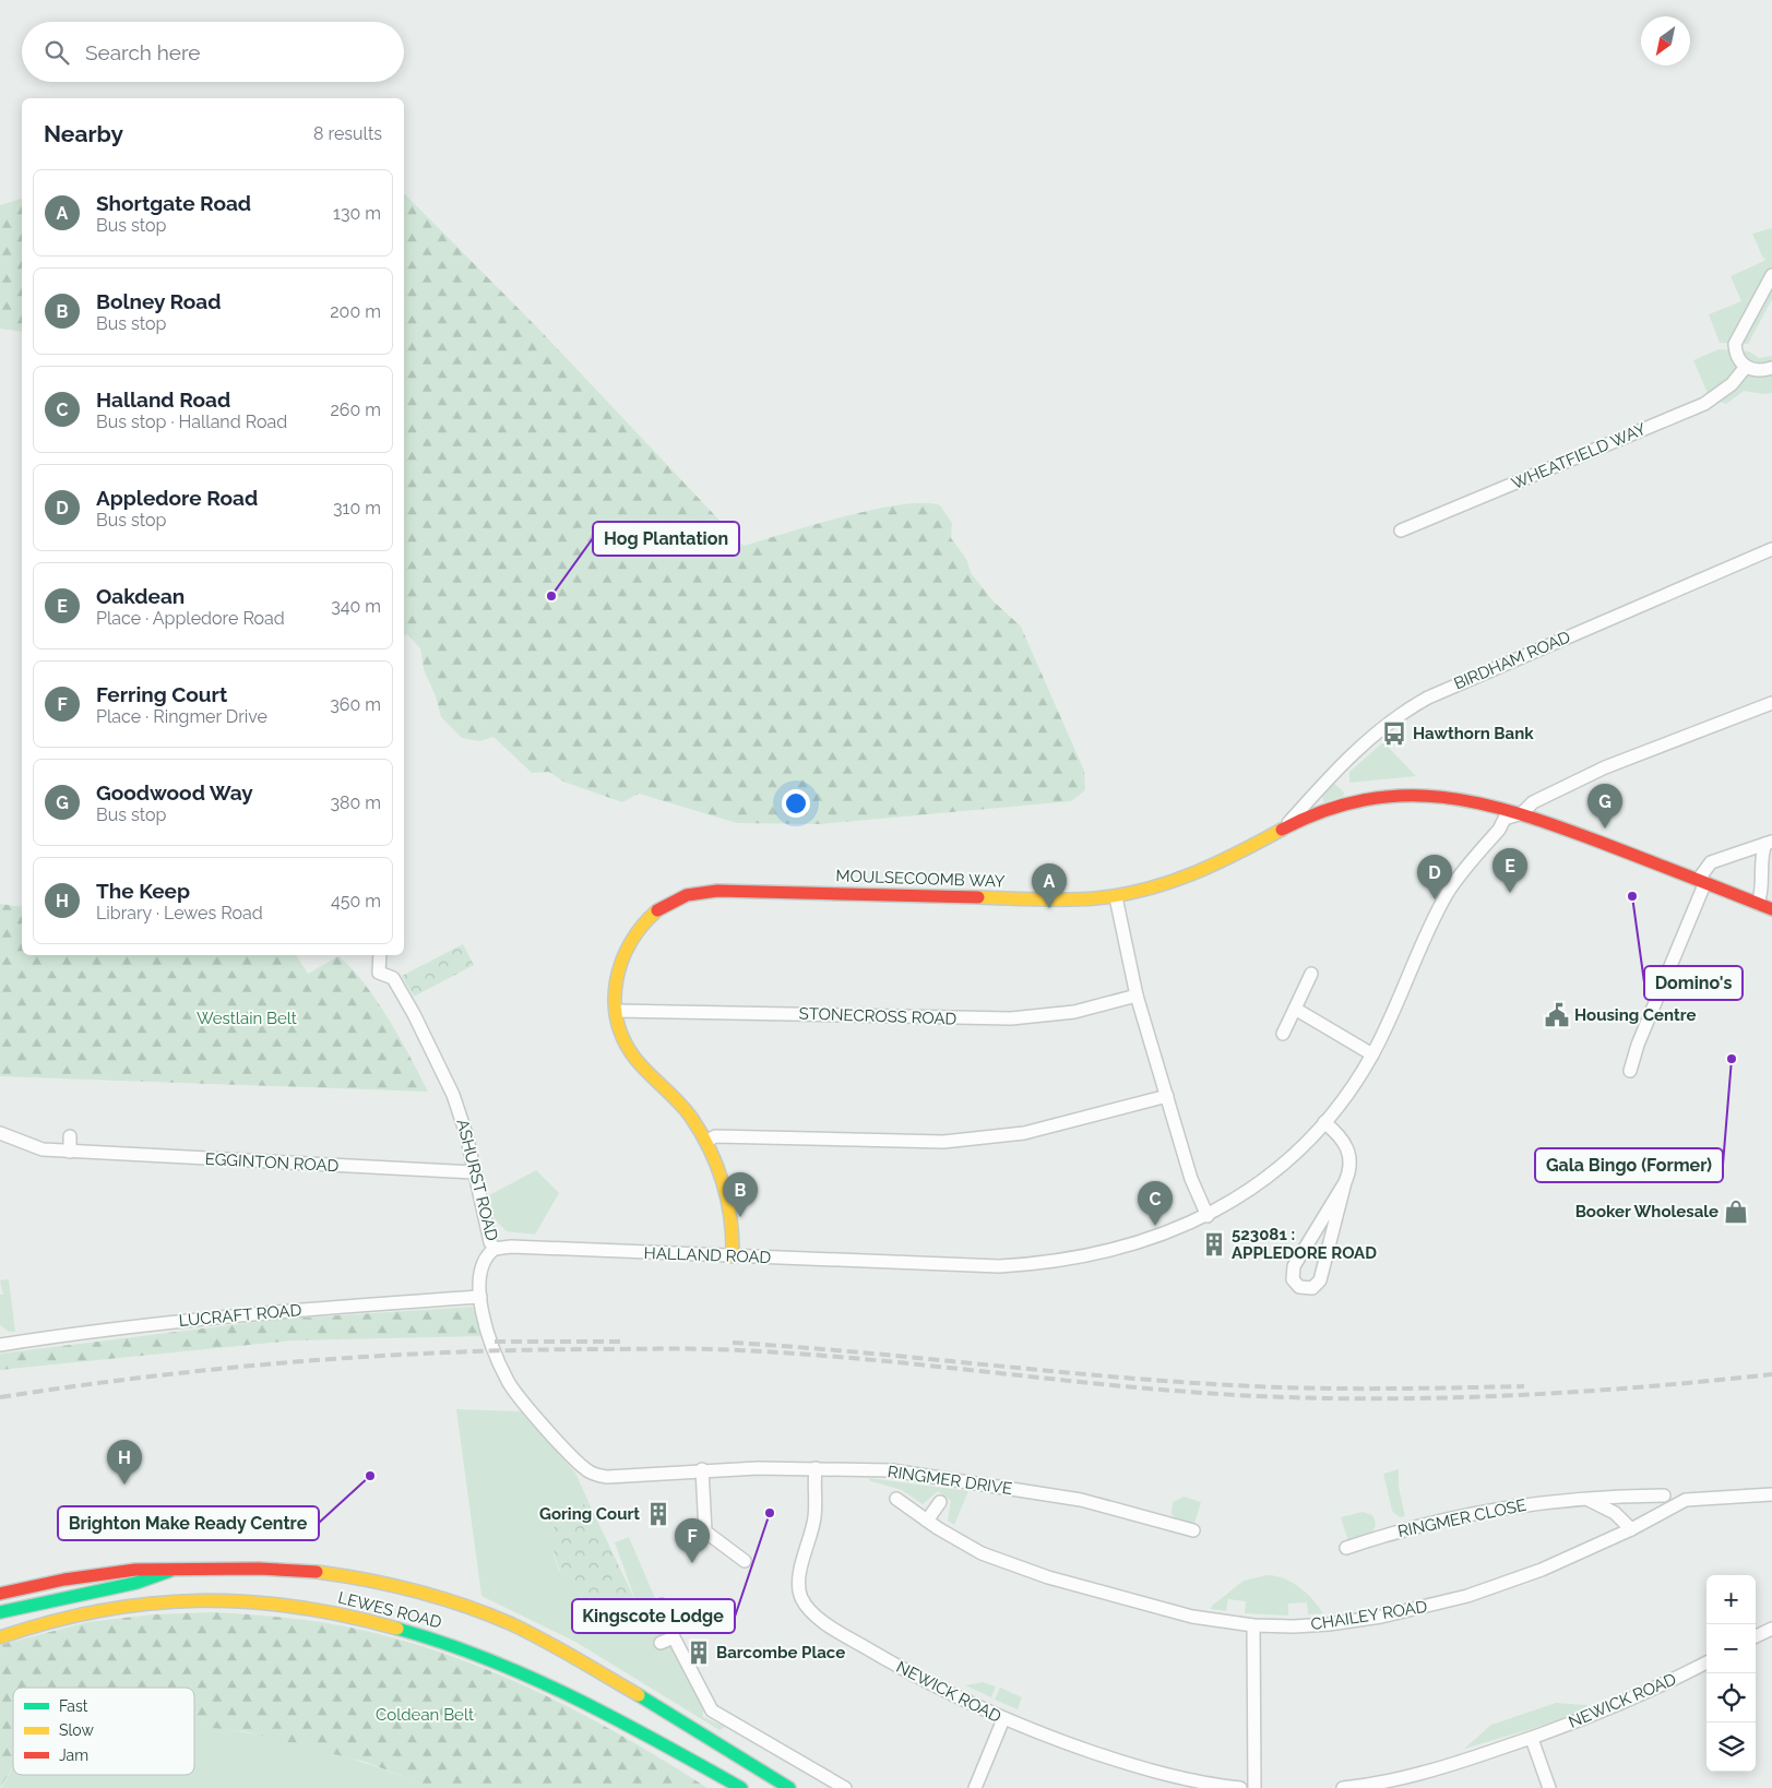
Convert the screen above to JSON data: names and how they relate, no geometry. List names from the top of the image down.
{
  "streets": {
    "main road": ["MOULSECOOMB WAY", "LEWES ROAD"],
    "street": [
      "WHEATFIELD WAY",
      "BIRDHAM ROAD",
      "STONECROSS ROAD",
      "EGGINTON ROAD",
      "ASHURST ROAD",
      "HALLAND ROAD",
      "LUCRAFT ROAD",
      "RINGMER DRIVE",
      "RINGMER CLOSE",
      "CHAILEY ROAD",
      "NEWICK ROAD"
    ]
  },
  "crossings": [
    ["BIRDHAM ROAD", "MOULSECOOMB WAY"],
    ["MOULSECOOMB WAY", "STONECROSS ROAD"],
    ["MOULSECOOMB WAY", "HALLAND ROAD"],
    ["EGGINTON ROAD", "ASHURST ROAD"],
    ["ASHURST ROAD", "HALLAND ROAD"],
    ["ASHURST ROAD", "LUCRAFT ROAD"],
    ["ASHURST ROAD", "RINGMER DRIVE"],
    ["RINGMER DRIVE", "NEWICK ROAD"],
    ["RINGMER CLOSE", "CHAILEY ROAD"]
  ],
  "parks": ["Westlain Belt", "Coldean Belt"],
  "places": {
    "other": [
      "Hog Plantation",
      "Domino's",
      "Gala Bingo (Former)",
      "Brighton Make Ready Centre",
      "Kingscote Lodge"
    ],
    "bus stop": ["Hawthorn Bank"],
    "public building": ["Housing Centre"],
    "shop": ["Booker Wholesale"],
    "building": ["523081 : APPLEDORE ROAD", "Goring Court", "Barcombe Place"]
  },
  "legend": ["Fast", "Slow", "Jam"],
  "north": "bottom left",
  "page": {
    "search": "Search here",
    "heading": ["Nearby", "8 results"],
    "list": [
      {
        "mark": "A",
        "name": "Shortgate Road",
        "note": "Bus stop",
        "value": "130 m"
      },
      {
        "mark": "B",
        "name": "Bolney Road",
        "note": "Bus stop",
        "value": "200 m"
      },
      {
        "mark": "C",
        "name": "Halland Road",
        "note": "Bus stop · Halland Road",
        "value": "260 m"
      },
      {
        "mark": "D",
        "name": "Appledore Road",
        "note": "Bus stop",
        "value": "310 m"
      },
      {
        "mark": "E",
        "name": "Oakdean",
        "note": "Place · Appledore Road",
        "value": "340 m"
      },
      {
        "mark": "F",
        "name": "Ferring Court",
        "note": "Place · Ringmer Drive",
        "value": "360 m"
      },
      {
        "mark": "G",
        "name": "Goodwood Way",
        "note": "Bus stop",
        "value": "380 m"
      },
      {
        "mark": "H",
        "name": "The Keep",
        "note": "Library · Lewes Road",
        "value": "450 m"
      }
    ],
    "pins": [
      "G",
      "E",
      "D",
      "A",
      "B",
      "C",
      "H",
      "F"
    ],
    "map_buttons": ["+", "−"]
  }
}
